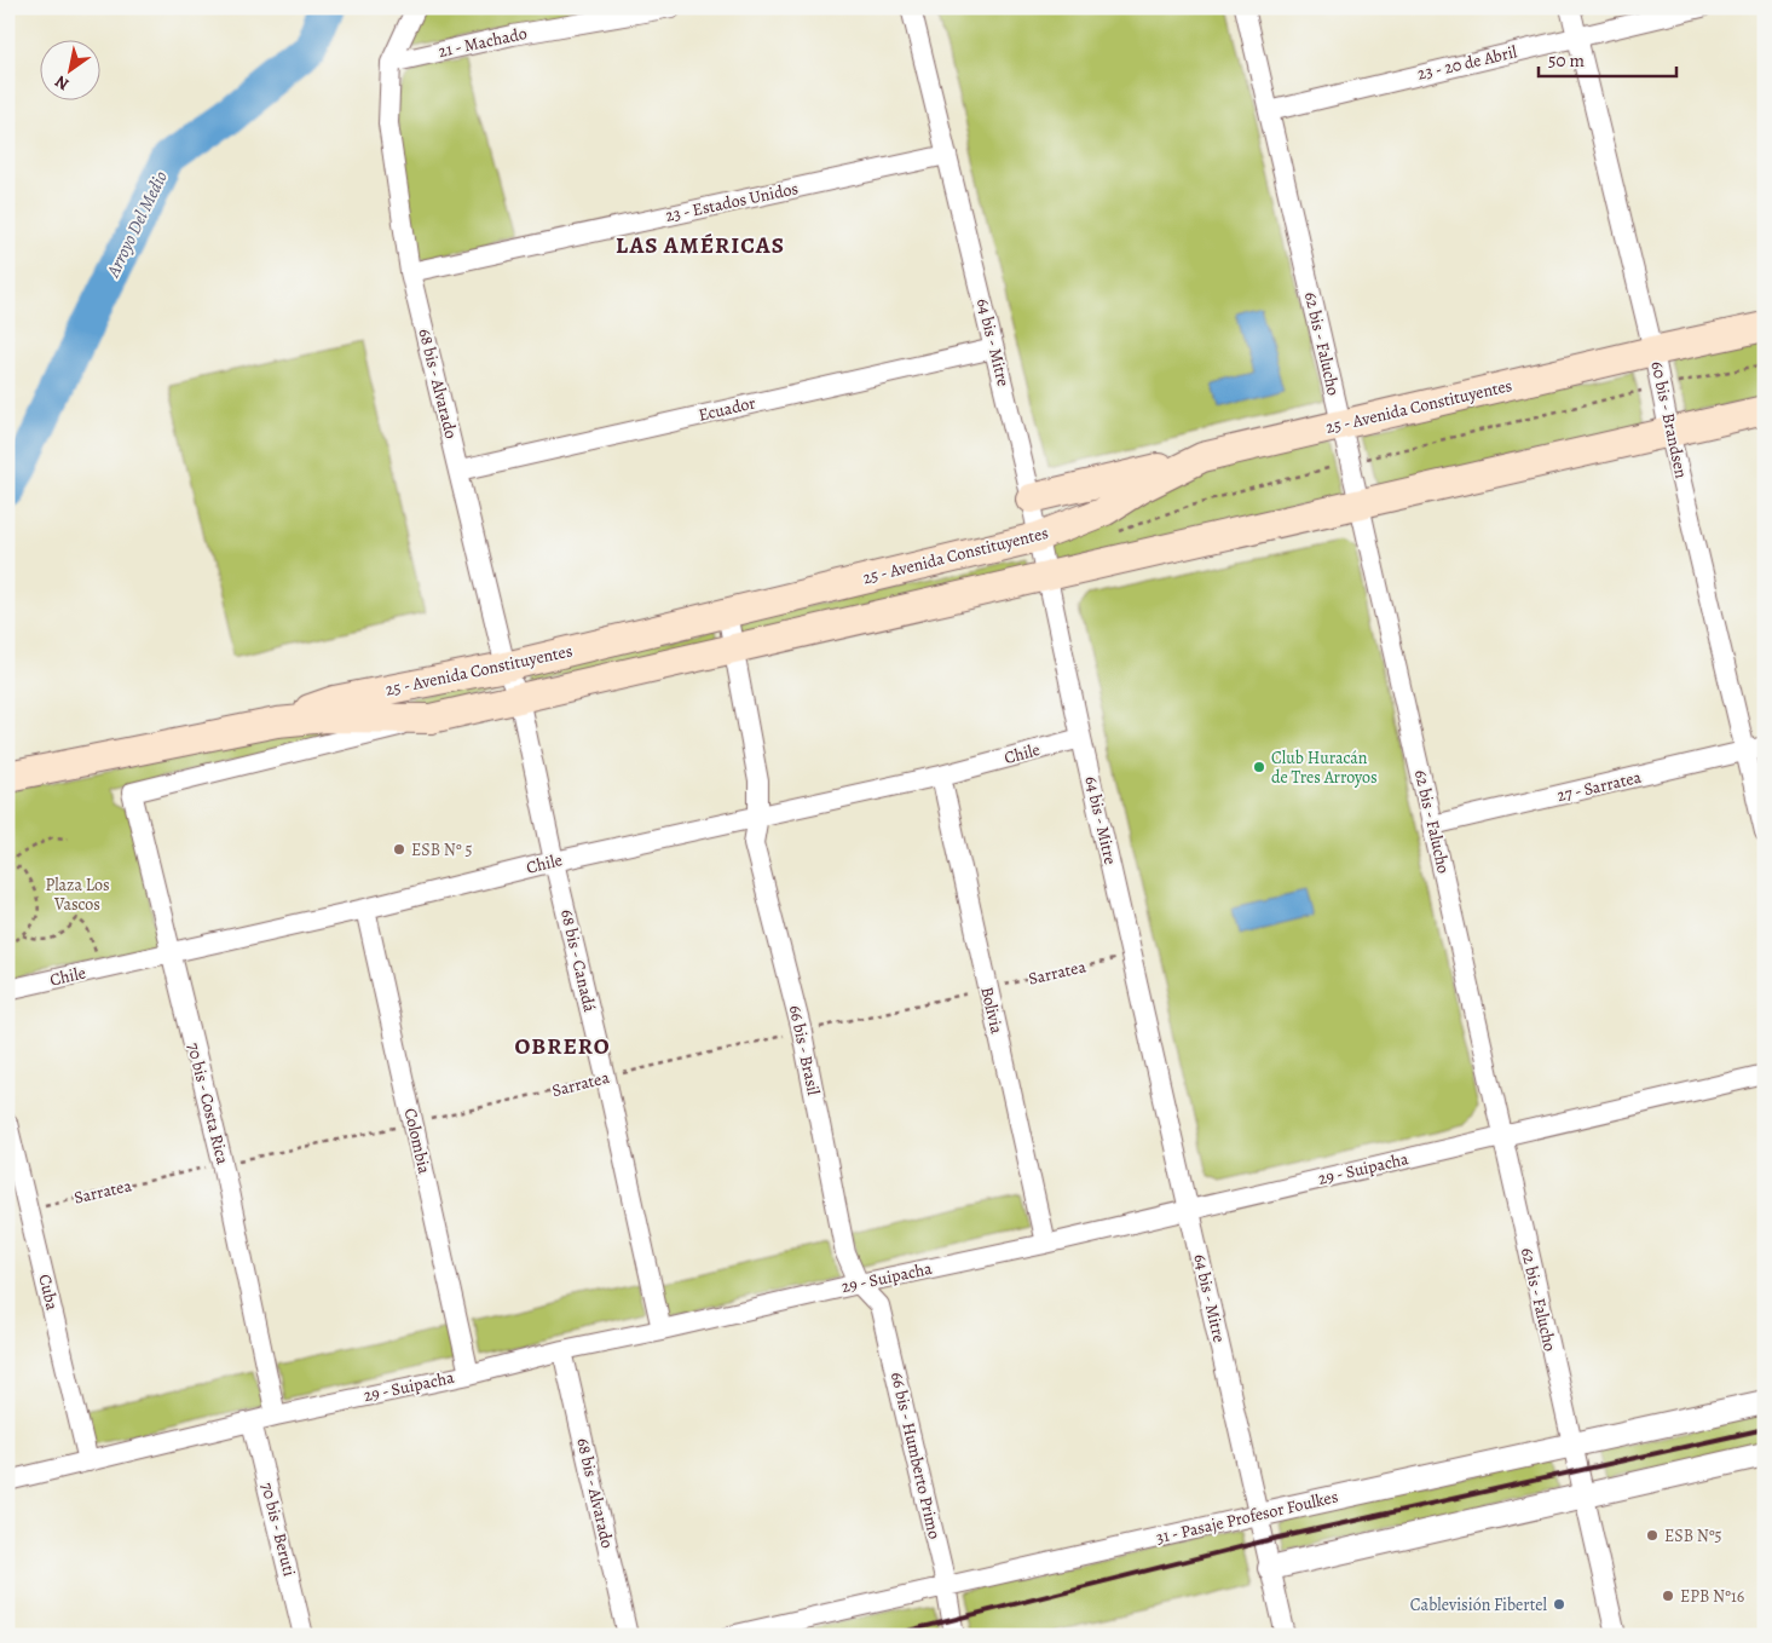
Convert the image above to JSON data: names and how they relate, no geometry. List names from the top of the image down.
{
  "streets": {
    "main road": ["25 - Avenida Constituyentes"],
    "street": [
      "21 - Machado",
      "23 - 20 de Abril",
      "23 - Estados Unidos",
      "64 bis - Mitre",
      "62 bis - Falucho",
      "68 bis - Alvarado",
      "Ecuador",
      "60 bis - Brandsen",
      "Chile",
      "27 - Sarratea",
      "68 bis - Canadá",
      "Bolivia",
      "66 bis - Brasil",
      "70 bis - Costa Rica",
      "Colombia",
      "29 - Suipacha",
      "Cuba",
      "66 bis - Humberto Primo",
      "31 - Pasaje Profesor Foulkes",
      "70 bis - Beruti"
    ],
    "path": ["Sarratea"]
  },
  "crossings": [
    ["21 - Machado", "68 bis - Alvarado"],
    ["23 - 20 de Abril", "62 bis - Falucho"],
    ["23 - 20 de Abril", "60 bis - Brandsen"],
    ["23 - Estados Unidos", "64 bis - Mitre"],
    ["23 - Estados Unidos", "68 bis - Alvarado"],
    ["64 bis - Mitre", "25 - Avenida Constituyentes"],
    ["64 bis - Mitre", "Ecuador"],
    ["64 bis - Mitre", "Chile"],
    ["64 bis - Mitre", "Sarratea"],
    ["64 bis - Mitre", "29 - Suipacha"],
    ["64 bis - Mitre", "31 - Pasaje Profesor Foulkes"],
    ["62 bis - Falucho", "25 - Avenida Constituyentes"],
    ["62 bis - Falucho", "27 - Sarratea"],
    ["62 bis - Falucho", "29 - Suipacha"],
    ["62 bis - Falucho", "31 - Pasaje Profesor Foulkes"],
    ["68 bis - Alvarado", "25 - Avenida Constituyentes"],
    ["68 bis - Alvarado", "Ecuador"],
    ["68 bis - Alvarado", "68 bis - Canadá"],
    ["68 bis - Alvarado", "29 - Suipacha"],
    ["25 - Avenida Constituyentes", "60 bis - Brandsen"],
    ["25 - Avenida Constituyentes", "68 bis - Canadá"],
    ["25 - Avenida Constituyentes", "70 bis - Costa Rica"],
    ["60 bis - Brandsen", "27 - Sarratea"],
    ["Chile", "68 bis - Canadá"],
    ["Chile", "Bolivia"],
    ["Chile", "66 bis - Brasil"],
    ["Chile", "70 bis - Costa Rica"],
    ["Chile", "Colombia"],
    ["68 bis - Canadá", "Sarratea"],
    ["68 bis - Canadá", "29 - Suipacha"],
    ["Sarratea", "Bolivia"],
    ["Sarratea", "66 bis - Brasil"],
    ["Sarratea", "70 bis - Costa Rica"],
    ["Sarratea", "Colombia"],
    ["Sarratea", "Cuba"],
    ["Bolivia", "29 - Suipacha"],
    ["66 bis - Brasil", "29 - Suipacha"],
    ["66 bis - Brasil", "66 bis - Humberto Primo"],
    ["70 bis - Costa Rica", "29 - Suipacha"],
    ["Colombia", "29 - Suipacha"],
    ["29 - Suipacha", "Cuba"],
    ["29 - Suipacha", "66 bis - Humberto Primo"],
    ["29 - Suipacha", "70 bis - Beruti"],
    ["66 bis - Humberto Primo", "31 - Pasaje Profesor Foulkes"]
  ],
  "districts": ["LAS AMÉRICAS", "OBRERO"],
  "water": ["Arroyo Del Medio"],
  "parks": ["Plaza Los Vascos"],
  "places": [
    "Club Huracán de Tres Arroyos",
    "ESB Nº 5",
    "ESB Nº5",
    "EPB Nº16",
    "Cablevisión Fibertel"
  ],
  "scale_bar": "50 m",
  "north": "bottom left"
}
